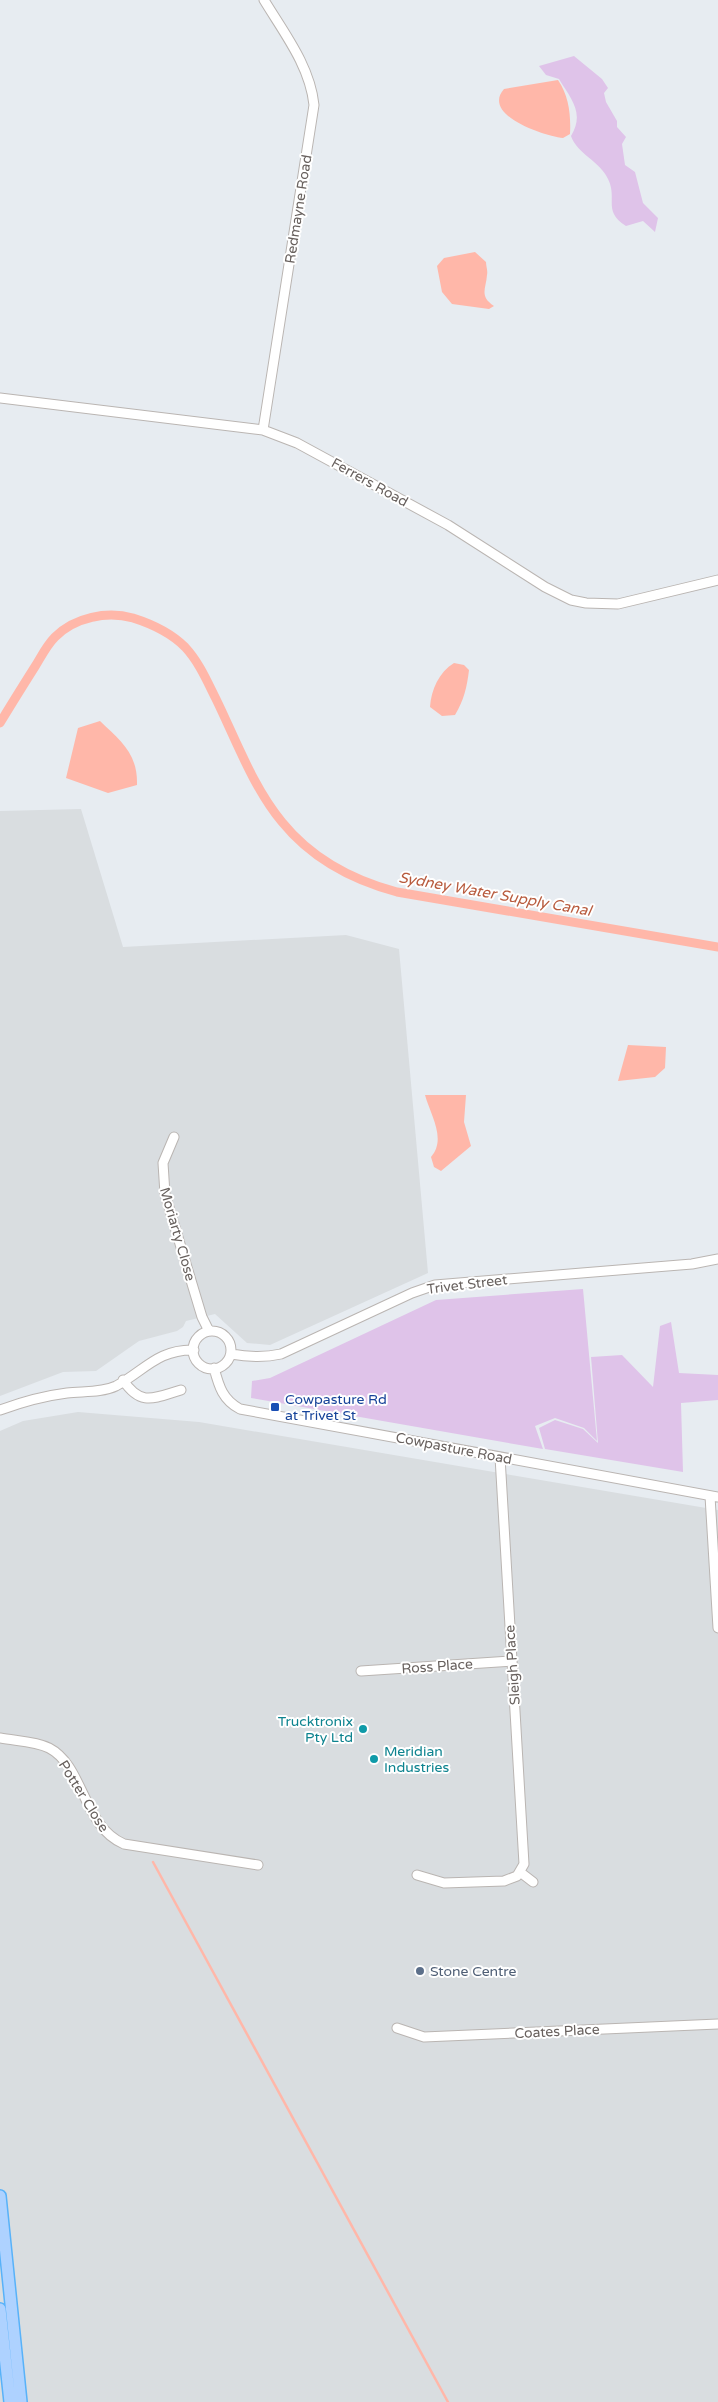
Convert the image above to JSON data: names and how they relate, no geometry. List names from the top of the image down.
{
  "streets": {
    "street": [
      "Redmayne Road",
      "Ferrers Road",
      "Moriarty Close",
      "Trivet Street",
      "Cowpasture Road",
      "Sleigh Place",
      "Ross Place",
      "Potter Close",
      "Coates Place"
    ]
  },
  "crossings": [
    ["Redmayne Road", "Ferrers Road"],
    ["Moriarty Close", "Trivet Street"],
    ["Moriarty Close", "Cowpasture Road"],
    ["Trivet Street", "Cowpasture Road"],
    ["Cowpasture Road", "Sleigh Place"],
    ["Sleigh Place", "Ross Place"]
  ],
  "water": ["Sydney Water Supply Canal"],
  "places": {
    "transit": ["Cowpasture Rd at Trivet St"],
    "other": ["Trucktronix Pty Ltd", "Meridian Industries", "Stone Centre"]
  }
}
